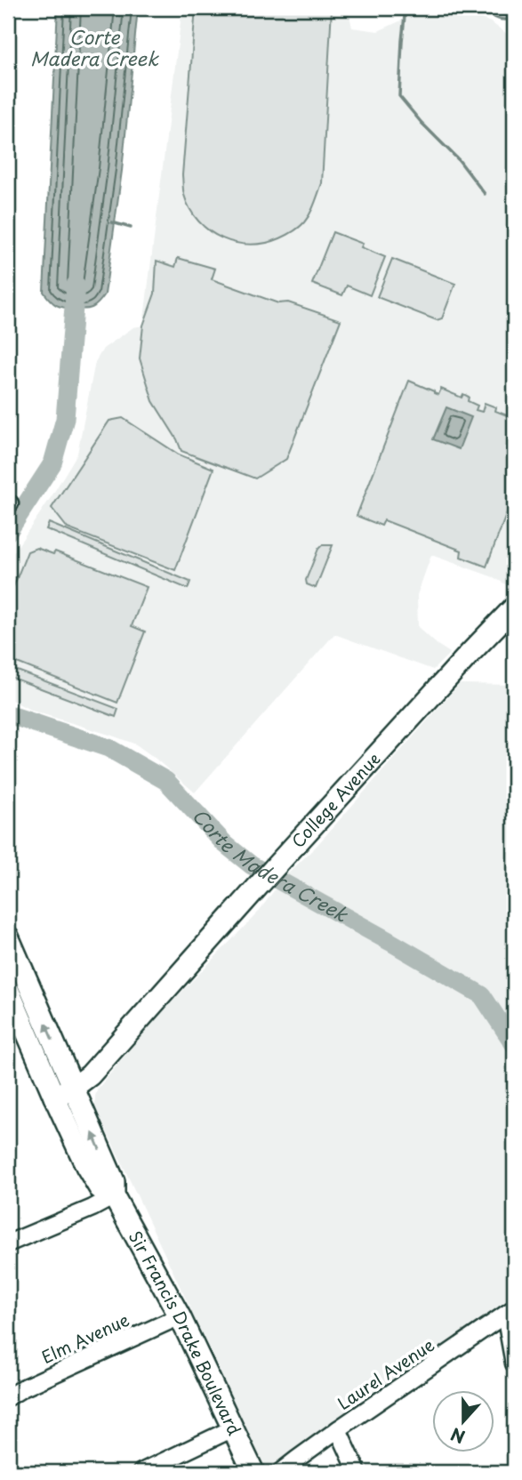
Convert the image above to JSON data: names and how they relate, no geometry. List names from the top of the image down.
{
  "streets": {
    "main road": ["College Avenue", "Sir Francis Drake Boulevard"],
    "street": ["Elm Avenue", "Laurel Avenue"]
  },
  "crossings": [
    ["College Avenue", "Sir Francis Drake Boulevard"],
    ["Sir Francis Drake Boulevard", "Elm Avenue"]
  ],
  "water": ["Corte Madera Creek"],
  "north": "bottom"
}
